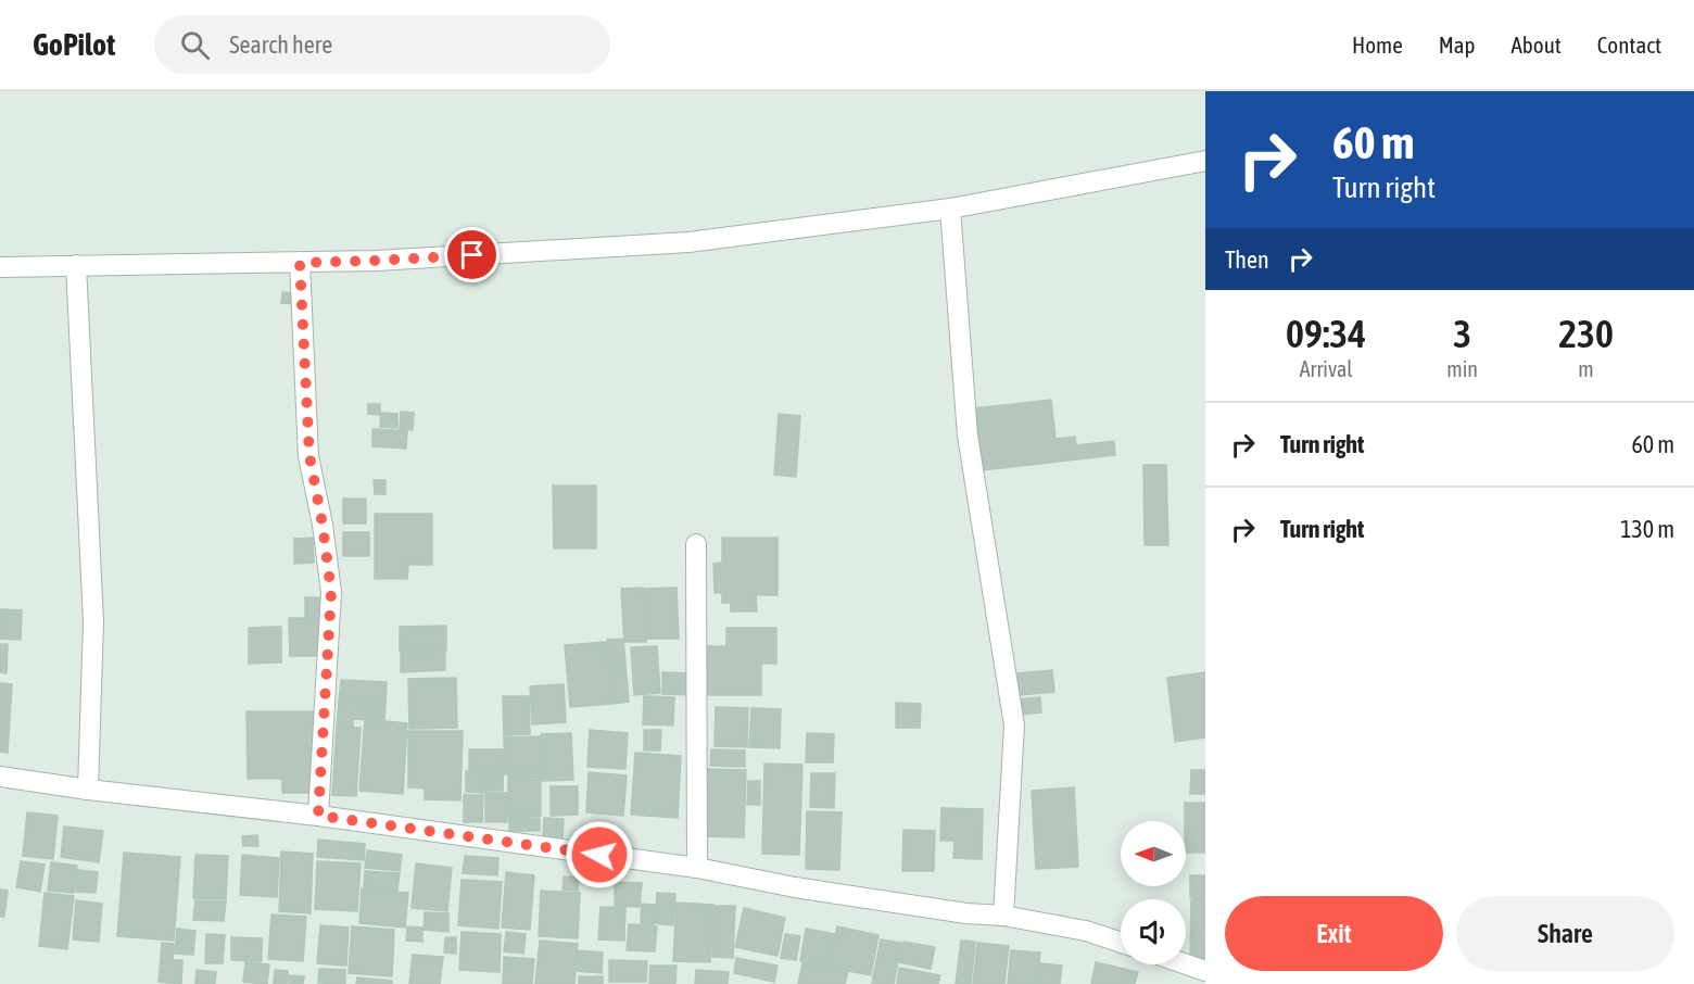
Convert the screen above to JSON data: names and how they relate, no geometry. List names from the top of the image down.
{
  "north": "left",
  "page": {
    "header": "GoPilot",
    "search": "Search here",
    "nav": [
      "Home",
      "Map",
      "About",
      "Contact"
    ],
    "turn": ["60 m", "Turn right"],
    "then": "Then",
    "eta": [
      "09:34",
      "Arrival",
      "3",
      "min",
      "230",
      "m"
    ],
    "list": [
      {
        "name": "Turn right",
        "value": "60 m"
      },
      {
        "name": "Turn right",
        "value": "130 m"
      }
    ],
    "buttons": ["Exit", "Share"]
  }
}
